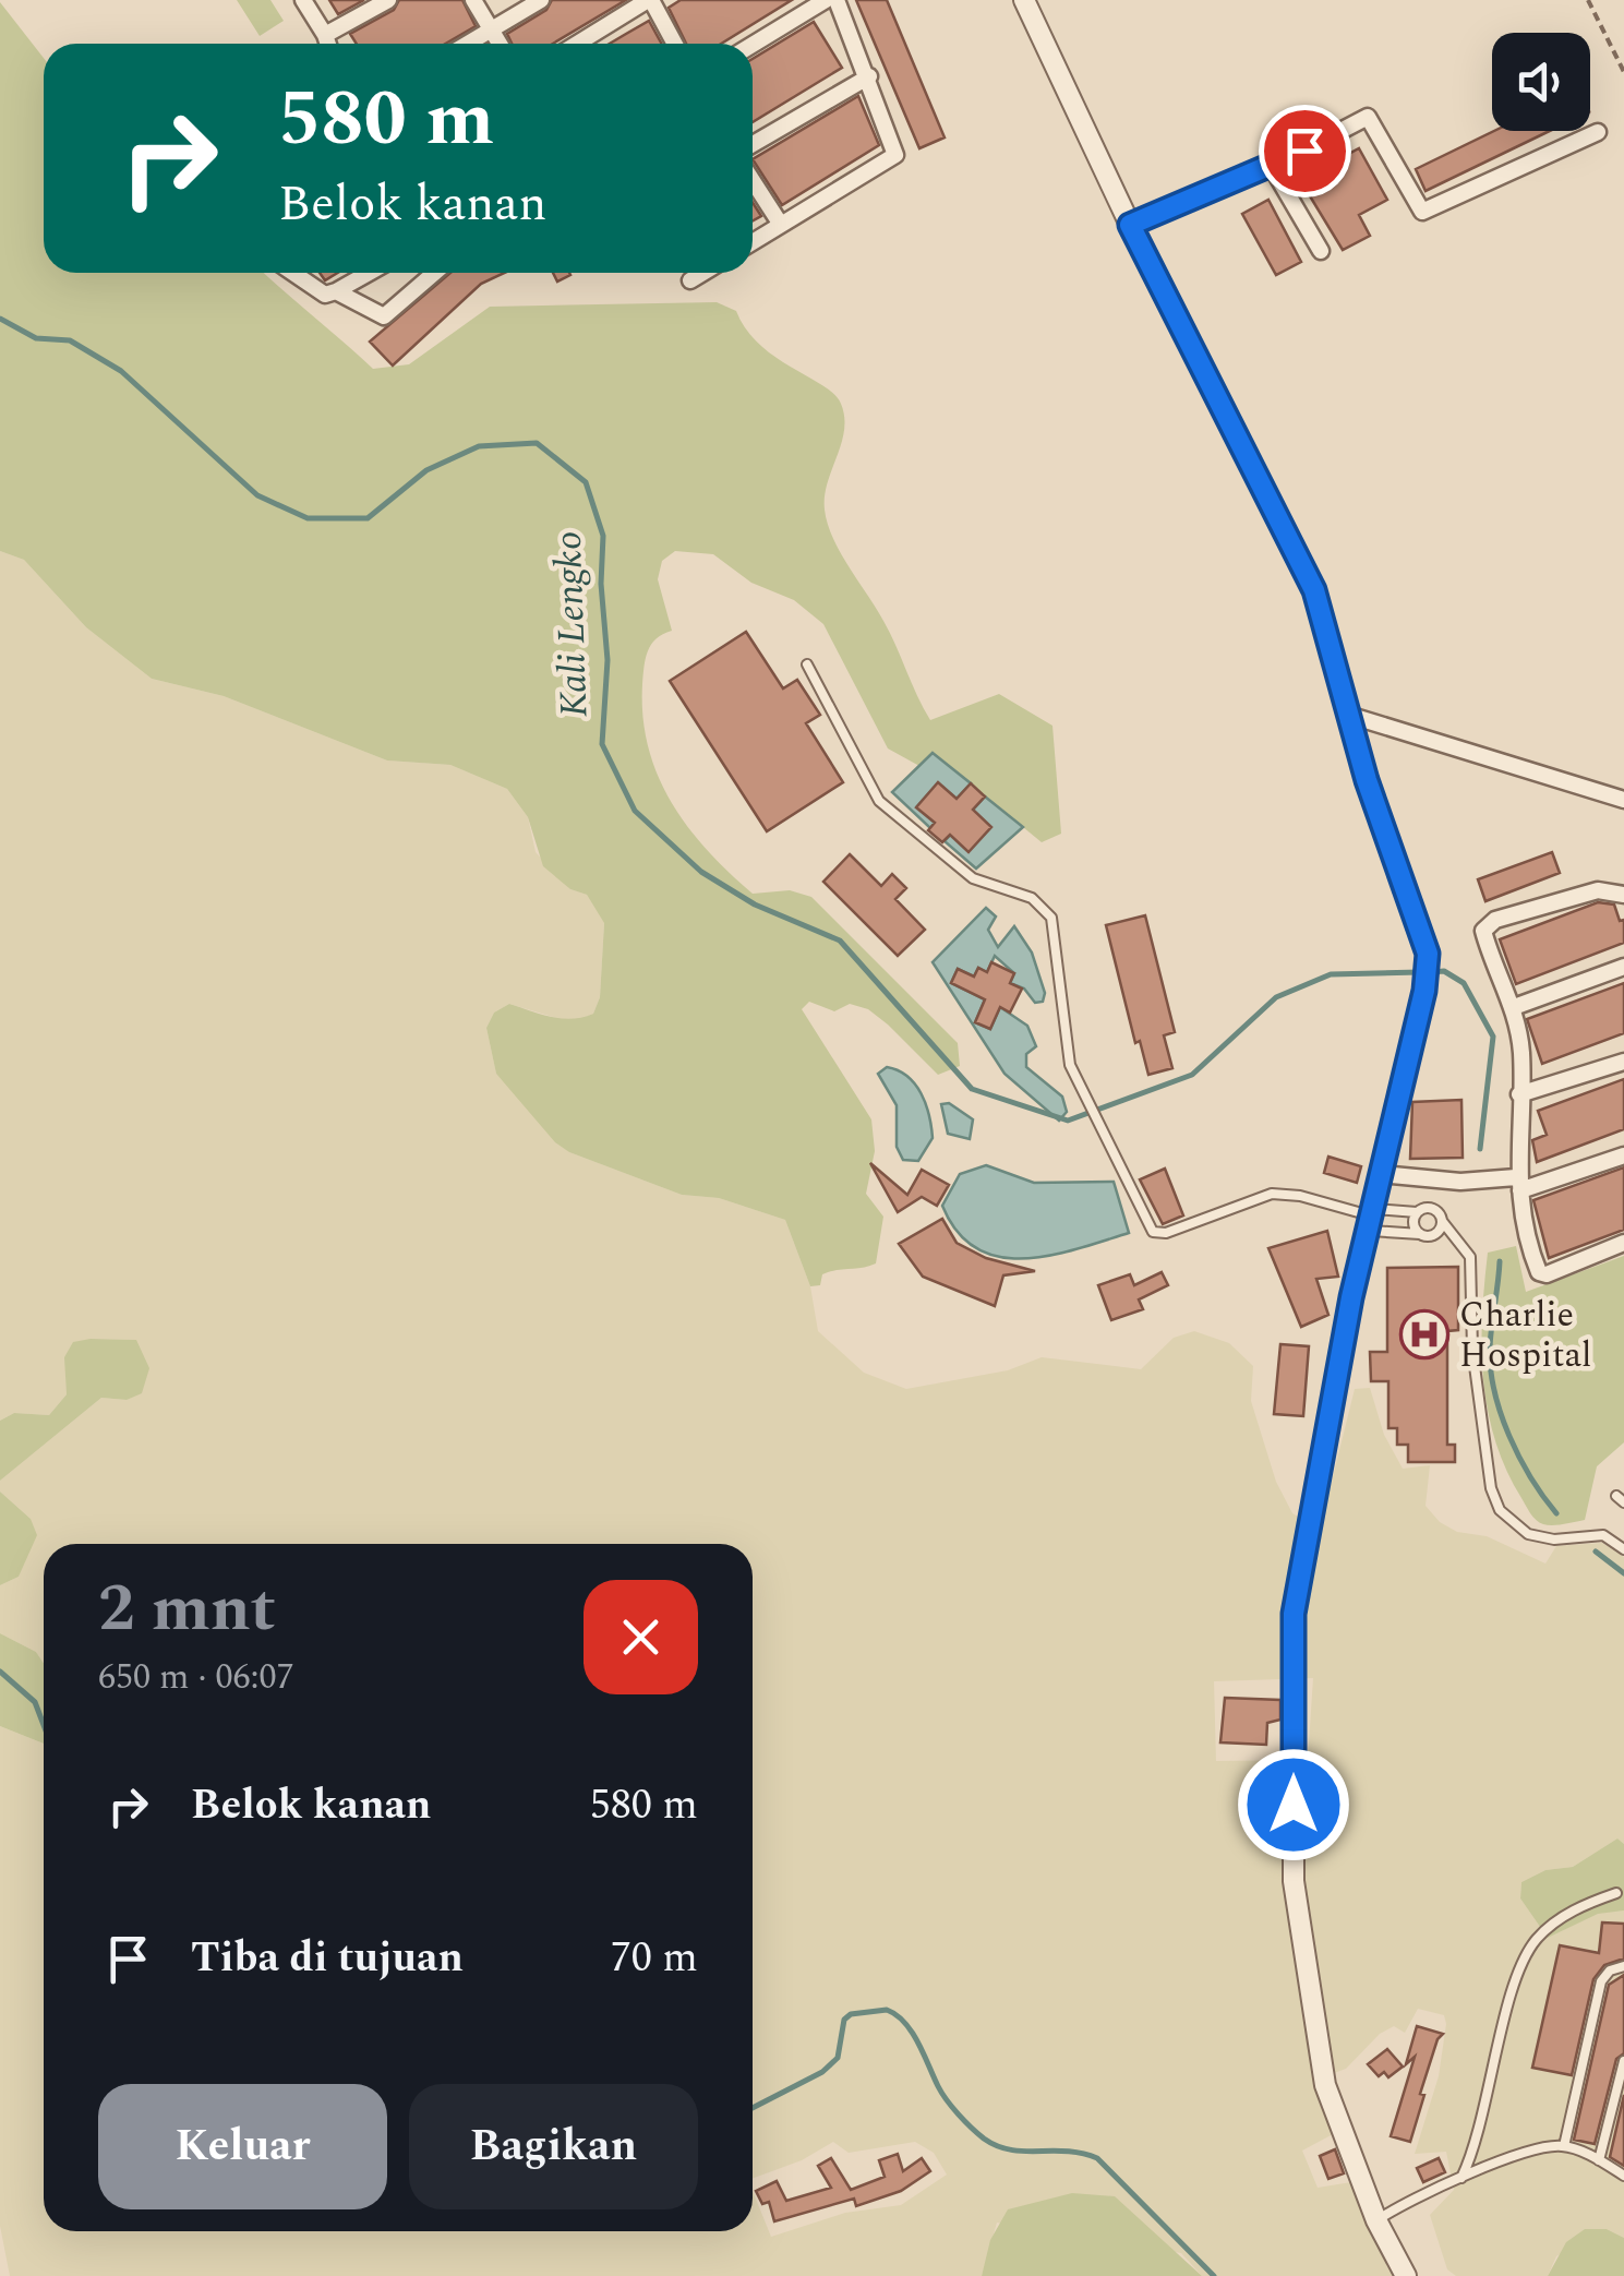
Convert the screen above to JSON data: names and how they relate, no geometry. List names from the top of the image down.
{
  "water": ["Kali Lengko"],
  "places": {
    "hospital": ["Charlie Hospital"]
  },
  "page": {
    "turn": ["580 m", "Belok kanan"],
    "heading": ["2 mnt", "650 m · 06:07"],
    "list": [
      {
        "name": "Belok kanan",
        "value": "580 m"
      },
      {
        "name": "Tiba di tujuan",
        "value": "70 m"
      }
    ],
    "buttons": ["Keluar", "Bagikan"]
  }
}
